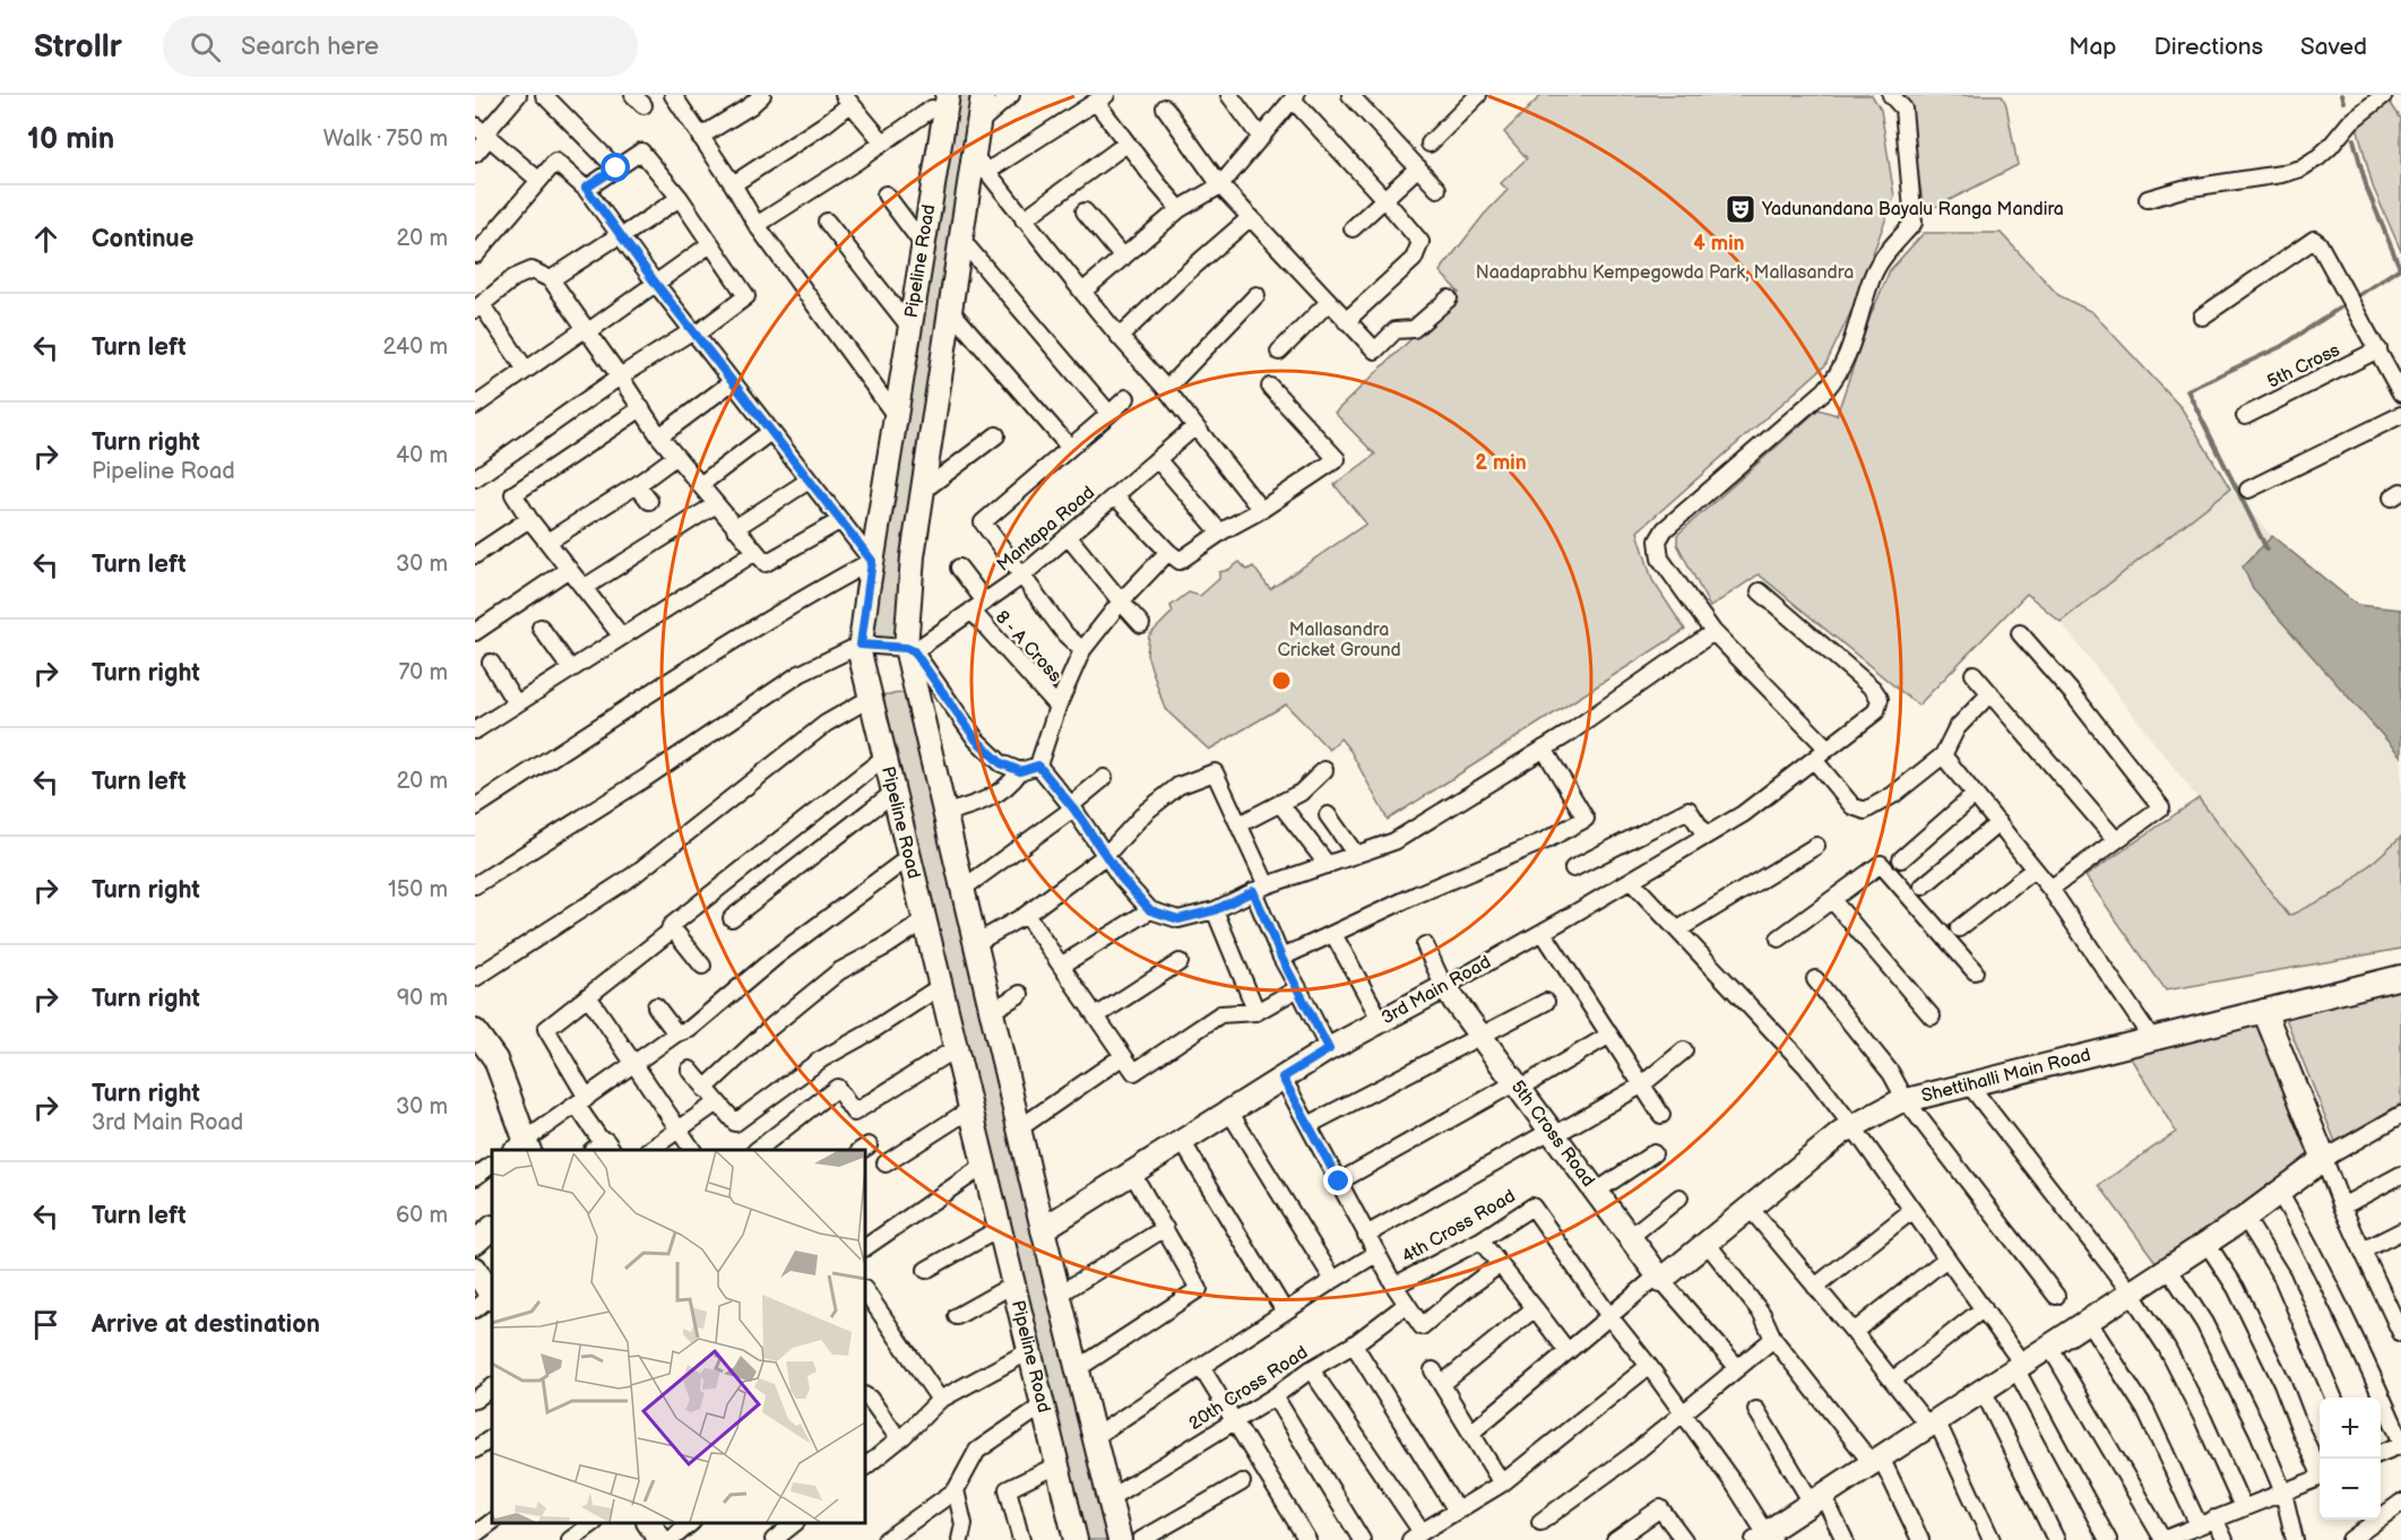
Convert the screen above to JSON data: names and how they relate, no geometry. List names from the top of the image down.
{
  "streets": {
    "main road": [
      "Pipeline Road",
      "3rd Main Road",
      "Shettihalli Main Road",
      "5th Cross Road"
    ],
    "street": [
      "5th Cross",
      "Mantapa Road",
      "8 - A Cross",
      "4th Cross Road",
      "20th Cross Road"
    ]
  },
  "crossings": [
    ["Pipeline Road", "Mantapa Road"],
    ["Pipeline Road", "3rd Main Road"],
    ["Pipeline Road", "20th Cross Road"],
    ["Mantapa Road", "8 - A Cross"],
    ["3rd Main Road", "5th Cross Road"],
    ["Shettihalli Main Road", "5th Cross Road"]
  ],
  "parks": ["Naadaprabhu Kempegowda Park, Mallasandra", "Mallasandra Cricket Ground"],
  "places": {
    "theatre": ["Yadunandana Bayalu Ranga Mandira"]
  },
  "page": {
    "header": "Strollr",
    "search": "Search here",
    "nav": ["Map", "Directions", "Saved"],
    "heading": ["10 min", "Walk · 750 m"],
    "list": [
      ["Continue", "20 m"],
      ["Turn left", "240 m"],
      ["Turn right", "Pipeline Road", "40 m"],
      ["Turn left", "30 m"],
      ["Turn right", "70 m"],
      ["Turn left", "20 m"],
      ["Turn right", "150 m"],
      ["Turn right", "90 m"],
      ["Turn right", "3rd Main Road", "30 m"],
      ["Turn left", "60 m"],
      "Arrive at destination"
    ],
    "map_buttons": ["+", "−"]
  },
  "rings": ["4 min", "2 min"]
}
